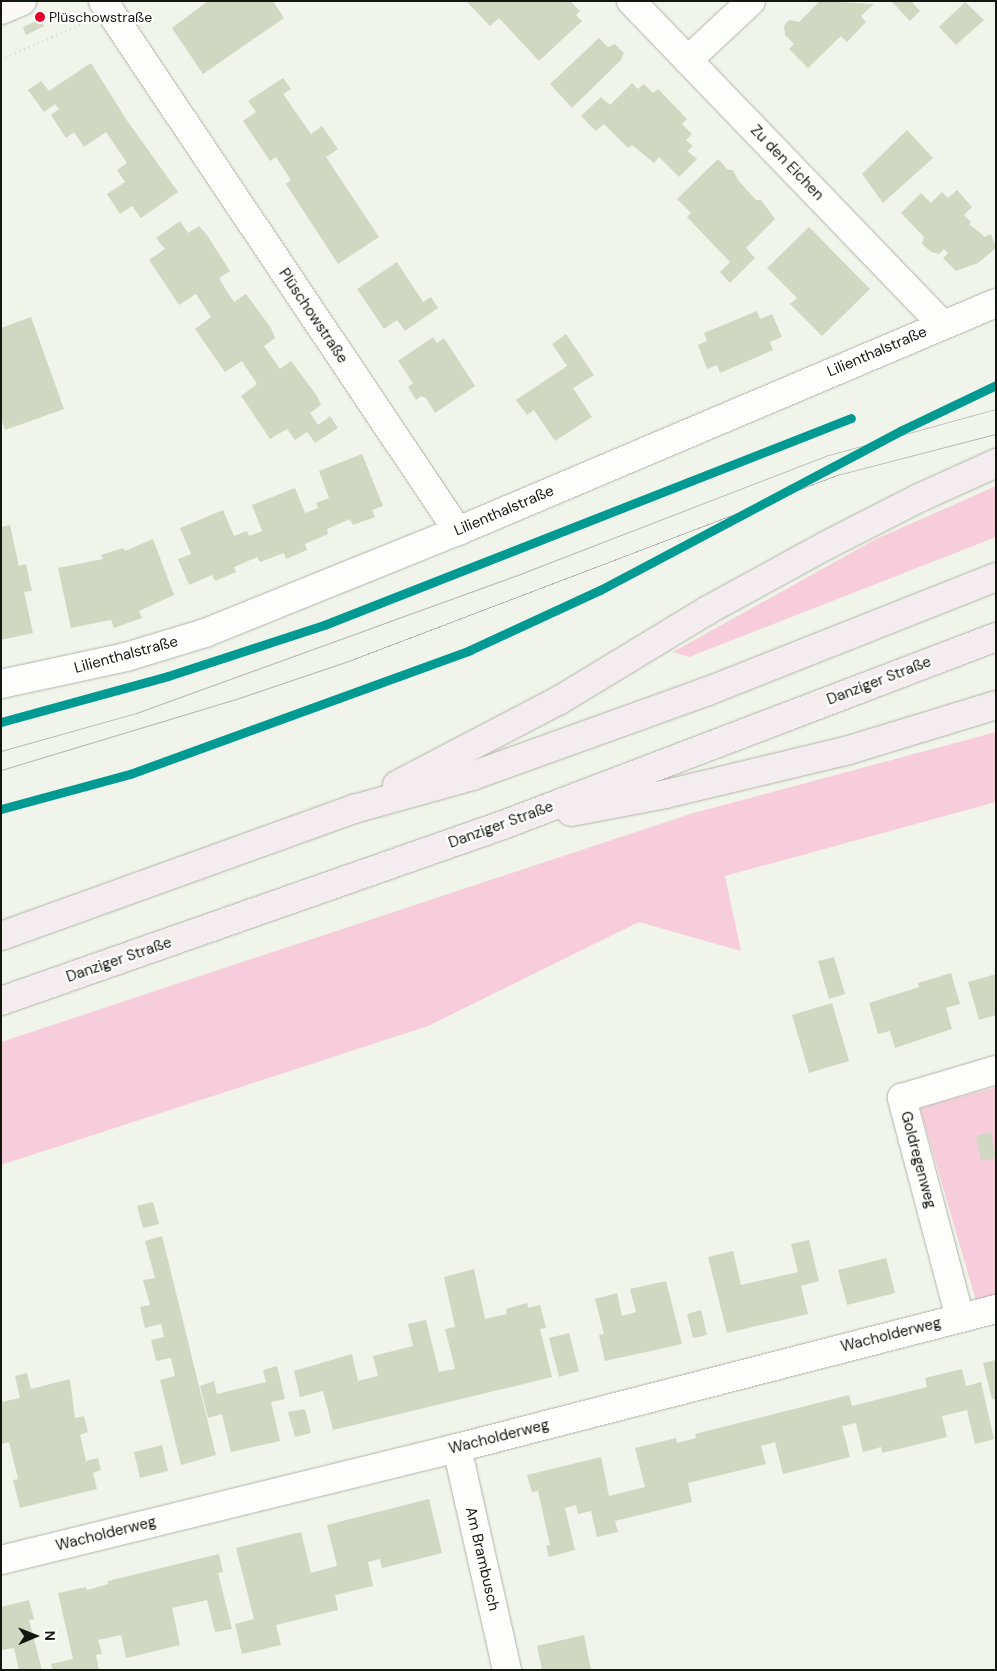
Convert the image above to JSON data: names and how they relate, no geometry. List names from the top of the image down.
{
  "streets": {
    "highway": ["Danziger Straße"],
    "street": [
      "Zu den Eichen",
      "Plüschowstraße",
      "Lilienthalstraße",
      "Goldregenweg",
      "Wacholderweg",
      "Am Brambusch"
    ]
  },
  "crossings": [
    ["Zu den Eichen", "Lilienthalstraße"],
    ["Plüschowstraße", "Lilienthalstraße"],
    ["Goldregenweg", "Wacholderweg"],
    ["Wacholderweg", "Am Brambusch"]
  ],
  "places": ["Plüschowstraße"],
  "north": "right"
}
